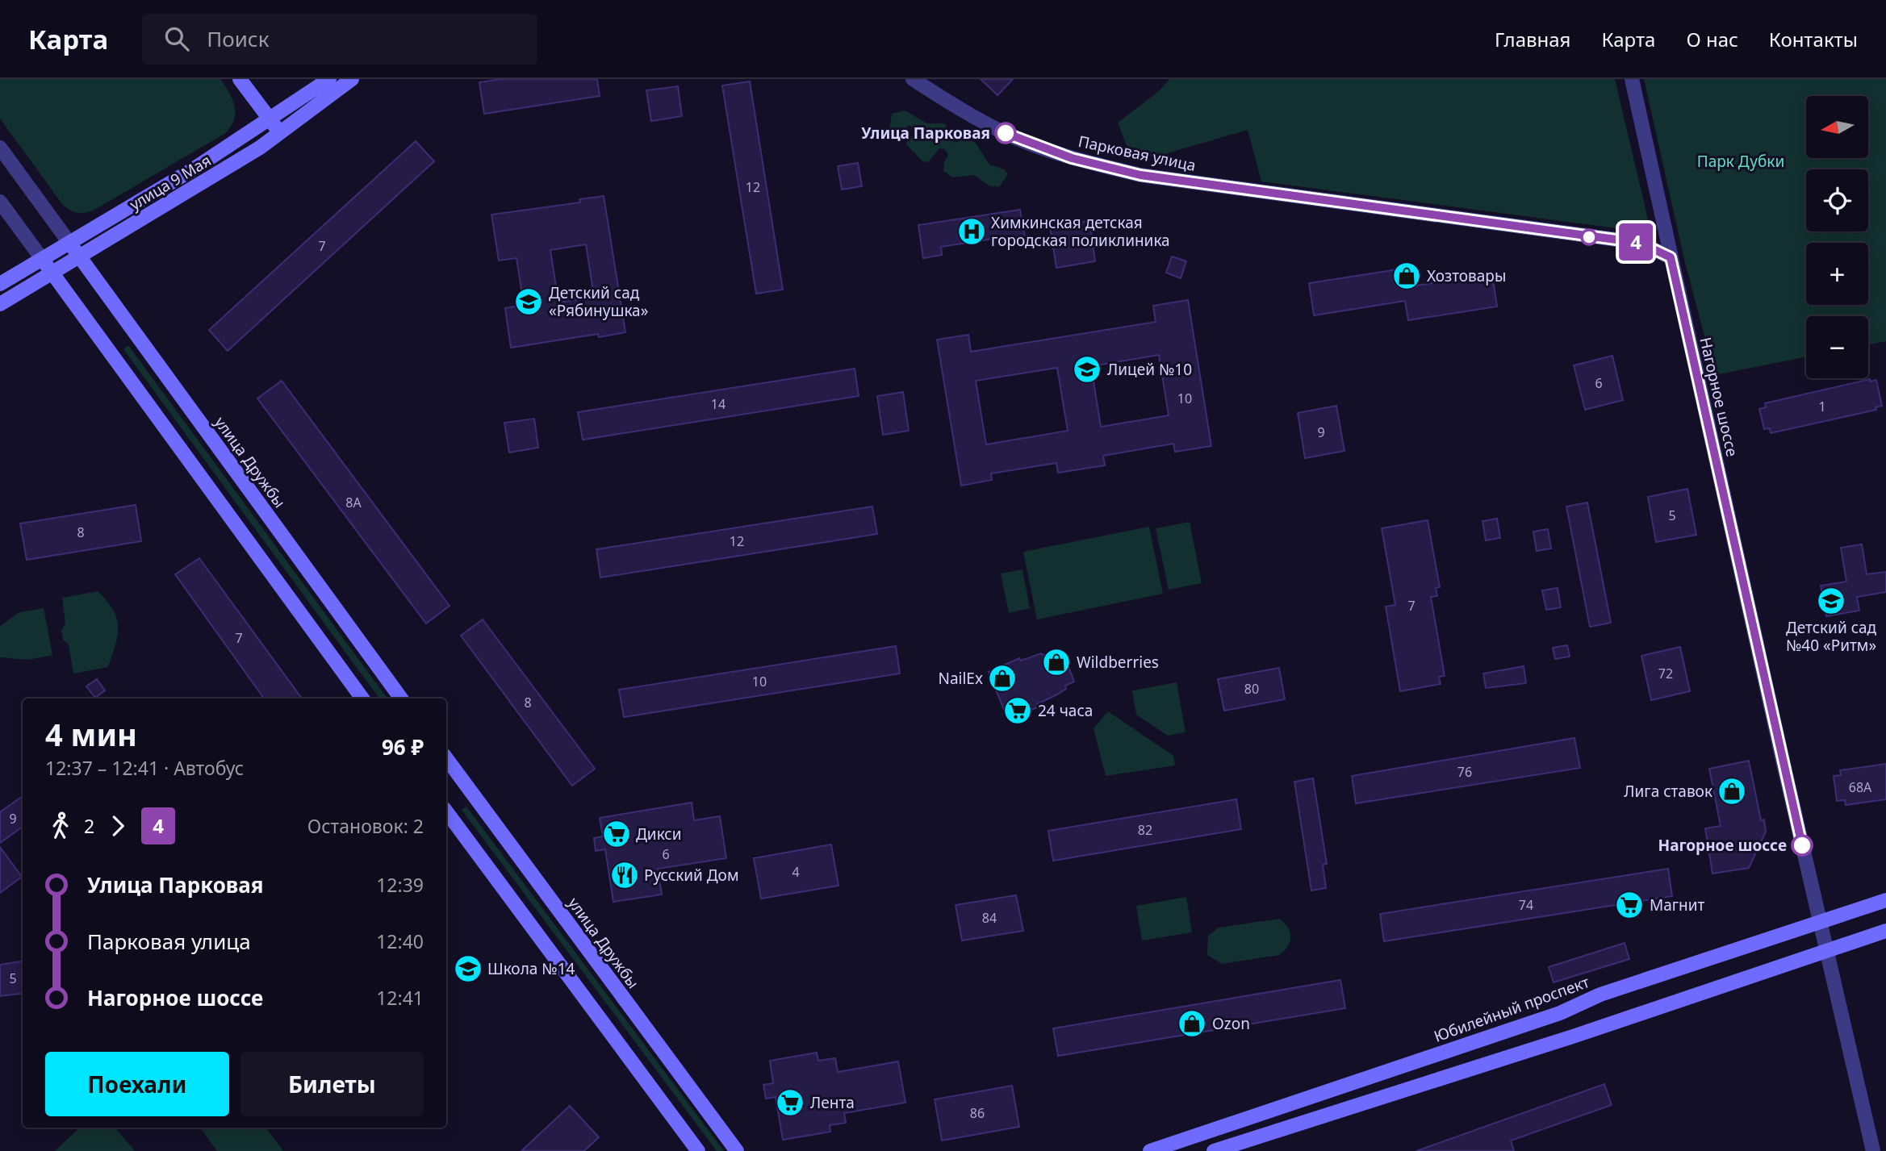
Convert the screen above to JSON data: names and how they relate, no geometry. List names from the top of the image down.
{
  "streets": {
    "main road": ["улица 9 Мая", "улица Дружбы", "Юбилейный проспект"],
    "street": ["Парковая улица", "Нагорное шоссе"]
  },
  "crossings": [
    ["Парковая улица", "Нагорное шоссе"],
    ["улица 9 Мая", "улица Дружбы"],
    ["Нагорное шоссе", "Юбилейный проспект"]
  ],
  "parks": ["Парк Дубки"],
  "places": {
    "other": ["Улица Парковая", "Нагорное шоссе"],
    "hospital": ["Химкинская детская городская поликлиника"],
    "shop": [
      "Хозтовары",
      "Wildberries",
      "NailEx",
      "Лига ставок",
      "Ozon"
    ],
    "school or university": [
      "Детский сад «Рябинушка»",
      "Лицей №10",
      "Детский сад №40 «Ритм»",
      "Школа №14"
    ],
    "supermarket": [
      "24 часа",
      "Дикси",
      "Магнит",
      "Лента"
    ],
    "restaurant": ["Русский Дом"]
  },
  "lines": ["bus line 4"],
  "house_numbers": [
    "12",
    "7",
    "6",
    "10",
    "14",
    "1",
    "9",
    "8А",
    "5",
    "8",
    "12",
    "7",
    "7",
    "72",
    "10",
    "80",
    "8",
    "76",
    "68А",
    "9",
    "82",
    "6",
    "4",
    "74",
    "84",
    "5",
    "86"
  ],
  "north": "left",
  "page": {
    "header": "Карта",
    "search": "Поиск",
    "nav": [
      "Главная",
      "Карта",
      "О нас",
      "Контакты"
    ],
    "on_map": "4",
    "map_buttons": ["+", "−"],
    "heading": ["4 мин", "12:37 – 12:41 · Автобус", "96 ₽"],
    "legs": ["2", "4", "Остановок: 2"],
    "list": [
      {
        "name": "Улица Парковая",
        "value": "12:39"
      },
      {
        "name": "Парковая улица",
        "value": "12:40"
      },
      {
        "name": "Нагорное шоссе",
        "value": "12:41"
      }
    ],
    "buttons": ["Поехали", "Билеты"]
  }
}
